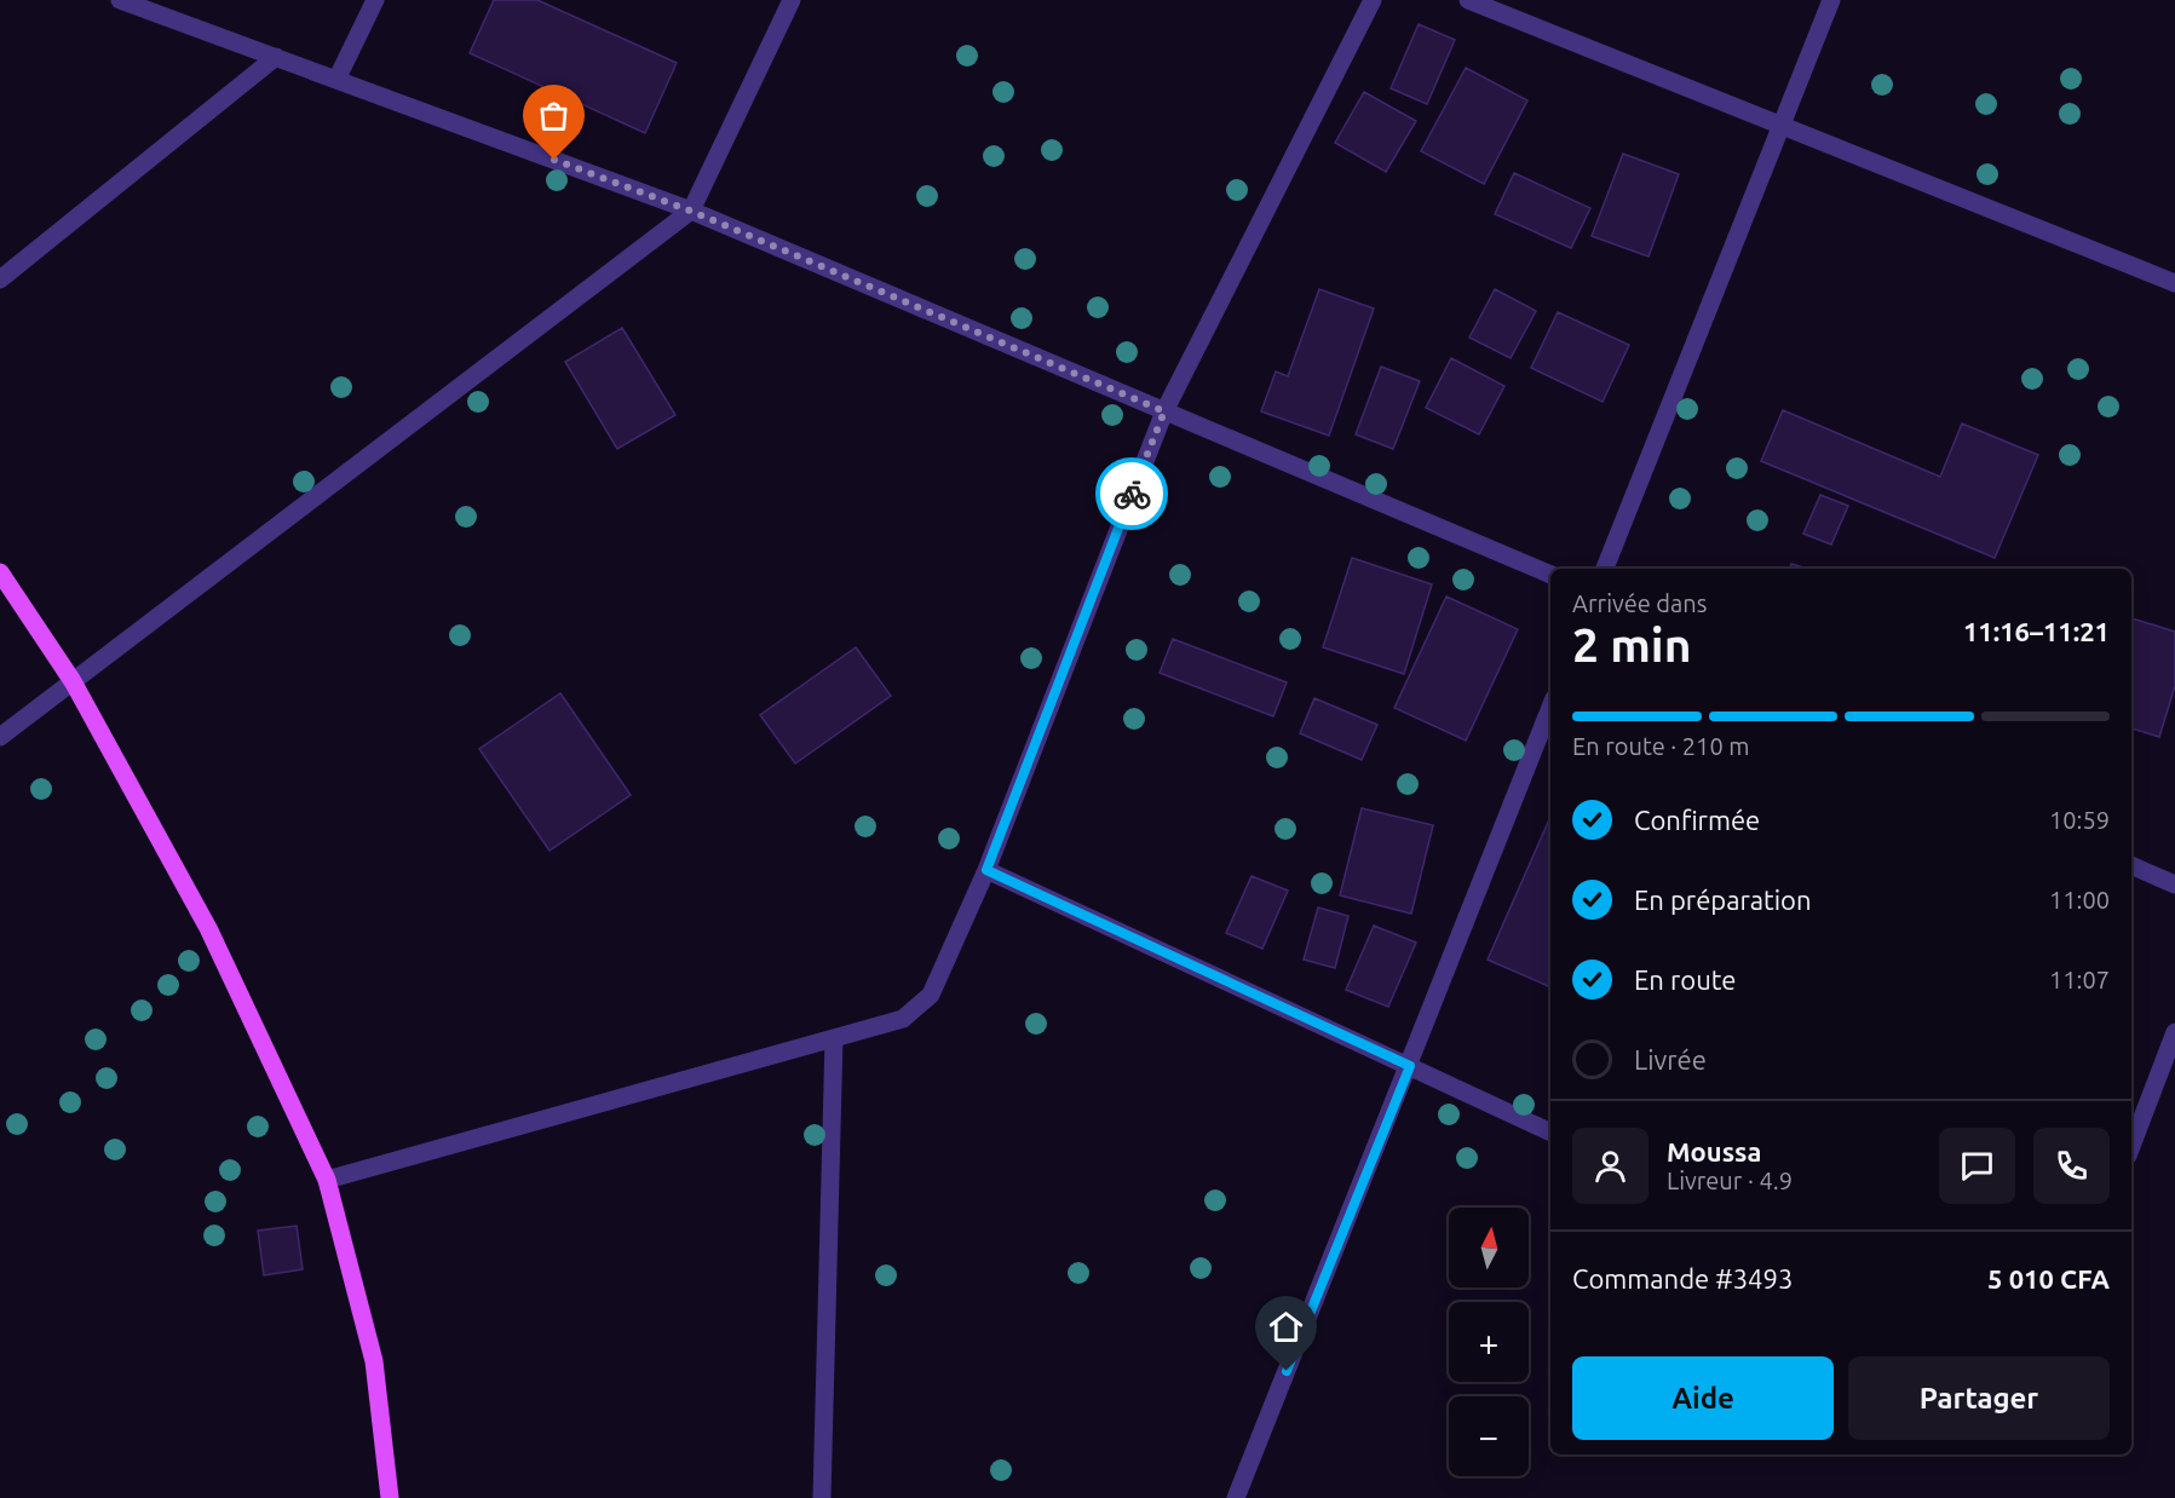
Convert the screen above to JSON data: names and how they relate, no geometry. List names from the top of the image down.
{
  "north": "top",
  "page": {
    "heading": ["2 min", "Arrivée dans", "11:16–11:21"],
    "panel": [
      "Moussa",
      "Livreur · 4.9",
      "Commande #3493",
      "5 010 CFA"
    ],
    "bar": "En route · 210 m",
    "list": [
      ["Confirmée", "10:59"],
      ["En préparation", "11:00"],
      ["En route", "11:07"],
      "Livrée"
    ],
    "map_buttons": ["+", "−"],
    "buttons": ["Aide", "Partager"]
  }
}
